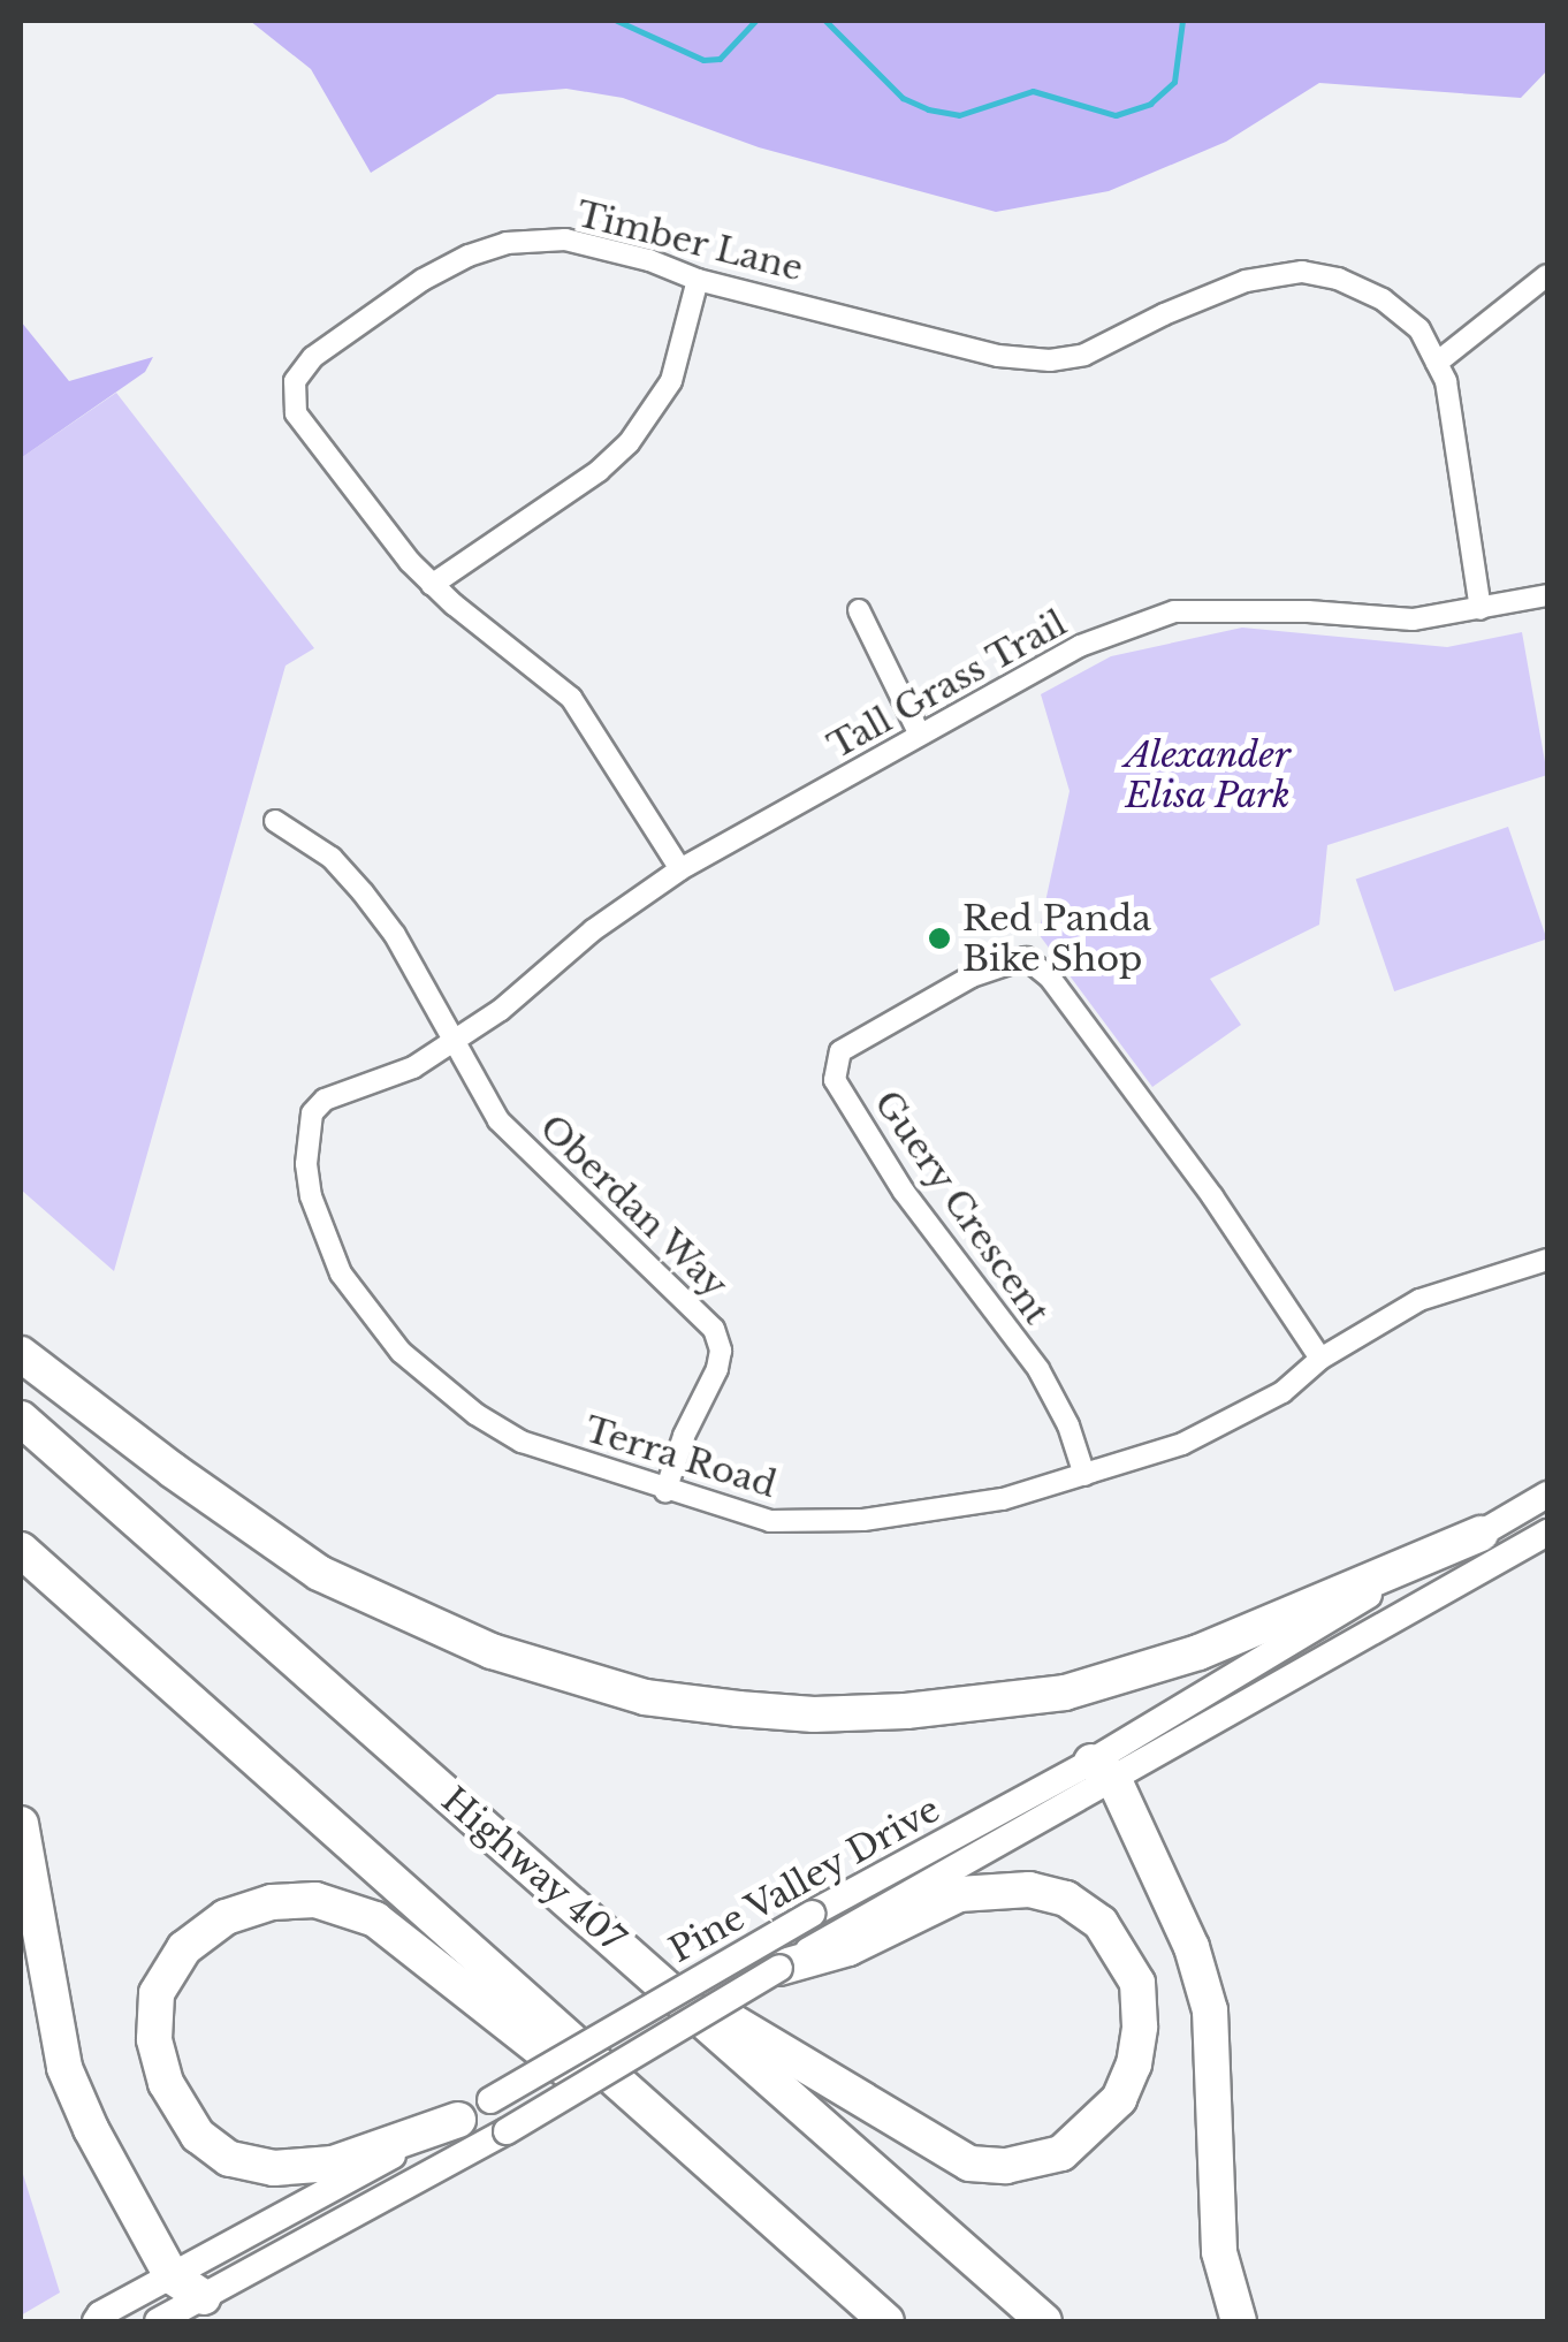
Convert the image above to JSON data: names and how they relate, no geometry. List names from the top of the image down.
{
  "streets": {
    "highway": ["Highway 407"],
    "main road": ["Pine Valley Drive"],
    "street": [
      "Timber Lane",
      "Tall Grass Trail",
      "Oberdan Way",
      "Guery Crescent",
      "Terra Road"
    ]
  },
  "crossings": [
    ["Timber Lane", "Tall Grass Trail"],
    ["Tall Grass Trail", "Oberdan Way"],
    ["Tall Grass Trail", "Terra Road"],
    ["Oberdan Way", "Terra Road"],
    ["Guery Crescent", "Terra Road"]
  ],
  "parks": ["Alexander Elisa Park"],
  "places": ["Red Panda Bike Shop"]
}
